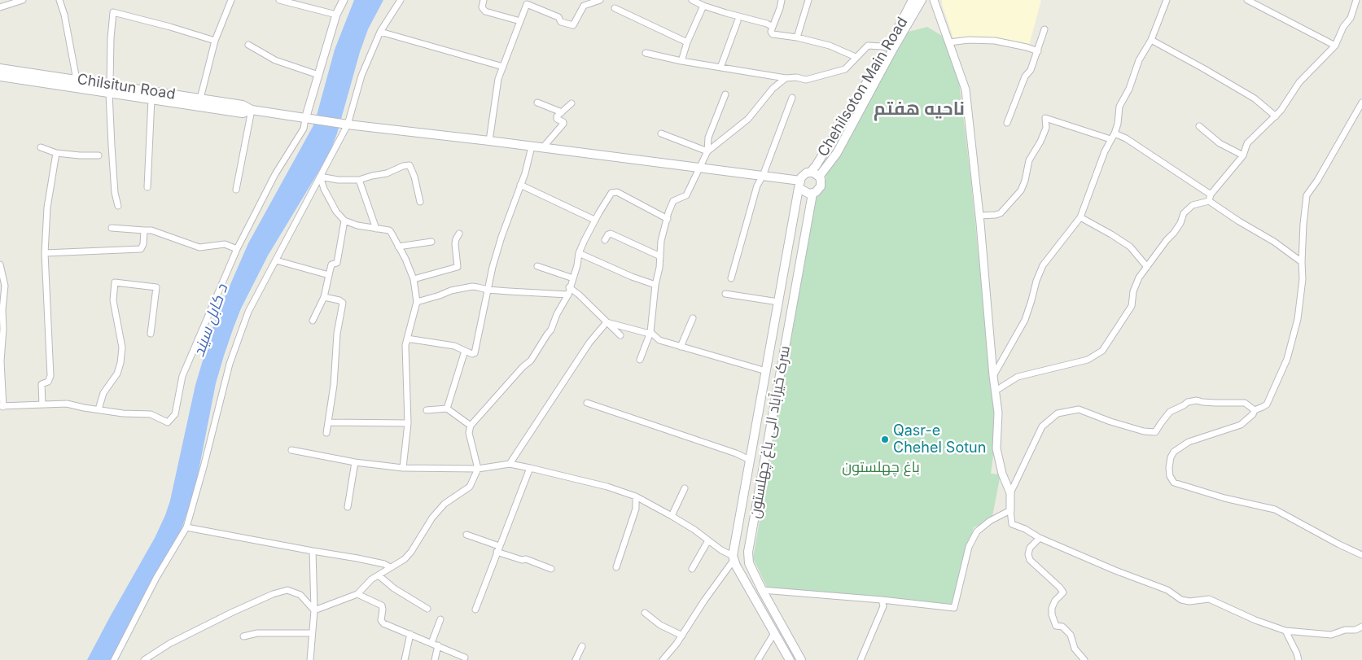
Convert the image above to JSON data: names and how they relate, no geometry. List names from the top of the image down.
{
  "streets": {
    "main road": ["Chilsitun Road", "Chehilsoton Main Road", "سرک خیرآباد الی باغ چهلستون"]
  },
  "crossings": [
    ["Chilsitun Road", "Chehilsoton Main Road"],
    ["Chilsitun Road", "سرک خیرآباد الی باغ چهلستون"],
    ["Chehilsoton Main Road", "سرک خیرآباد الی باغ چهلستون"]
  ],
  "districts": ["ناحیه هفتم"],
  "water": ["د کابل سيند"],
  "parks": ["باغ چهلستون"],
  "places": ["Qasr-e Chehel Sotun"]
}
